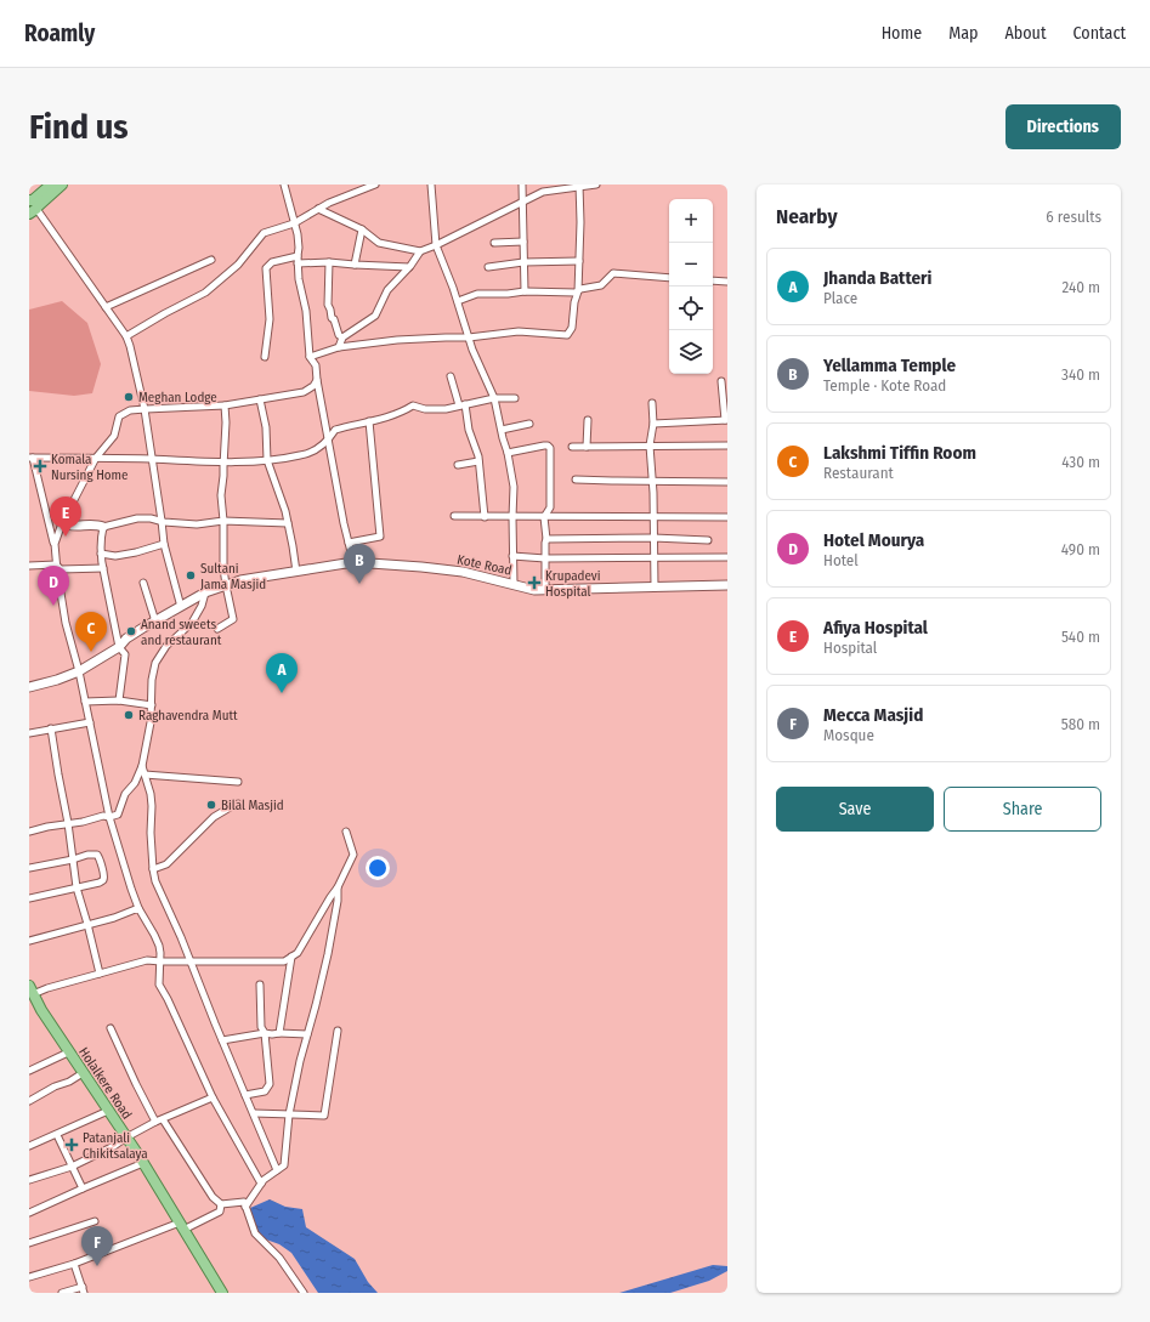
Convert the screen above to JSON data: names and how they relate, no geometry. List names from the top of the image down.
{
  "streets": {
    "main road": ["Holalkere Road"],
    "street": ["Kote Road"]
  },
  "places": {
    "other": [
      "Meghan Lodge",
      "Sultani Jama Masjid",
      "Anand sweets and restaurant",
      "Raghavendra Mutt",
      "Bilal Masjid"
    ],
    "health": ["Komala Nursing Home", "Krupadevi Hospital", "Patanjali Chikitsalaya"]
  },
  "page": {
    "header": "Roamly",
    "nav": [
      "Home",
      "Map",
      "About",
      "Contact"
    ],
    "buttons": [
      "Directions",
      ["Save", "Share"]
    ],
    "title": "Find us",
    "heading": ["Nearby", "6 results"],
    "map_buttons": ["+", "−"],
    "list": [
      {
        "mark": "A",
        "name": "Jhanda Batteri",
        "note": "Place",
        "value": "240 m"
      },
      {
        "mark": "B",
        "name": "Yellamma Temple",
        "note": "Temple · Kote Road",
        "value": "340 m"
      },
      {
        "mark": "C",
        "name": "Lakshmi Tiffin Room",
        "note": "Restaurant",
        "value": "430 m"
      },
      {
        "mark": "D",
        "name": "Hotel Mourya",
        "note": "Hotel",
        "value": "490 m"
      },
      {
        "mark": "E",
        "name": "Afiya Hospital",
        "note": "Hospital",
        "value": "540 m"
      },
      {
        "mark": "F",
        "name": "Mecca Masjid",
        "note": "Mosque",
        "value": "580 m"
      }
    ],
    "pins": [
      "E",
      "B",
      "D",
      "C",
      "A",
      "F"
    ]
  }
}
